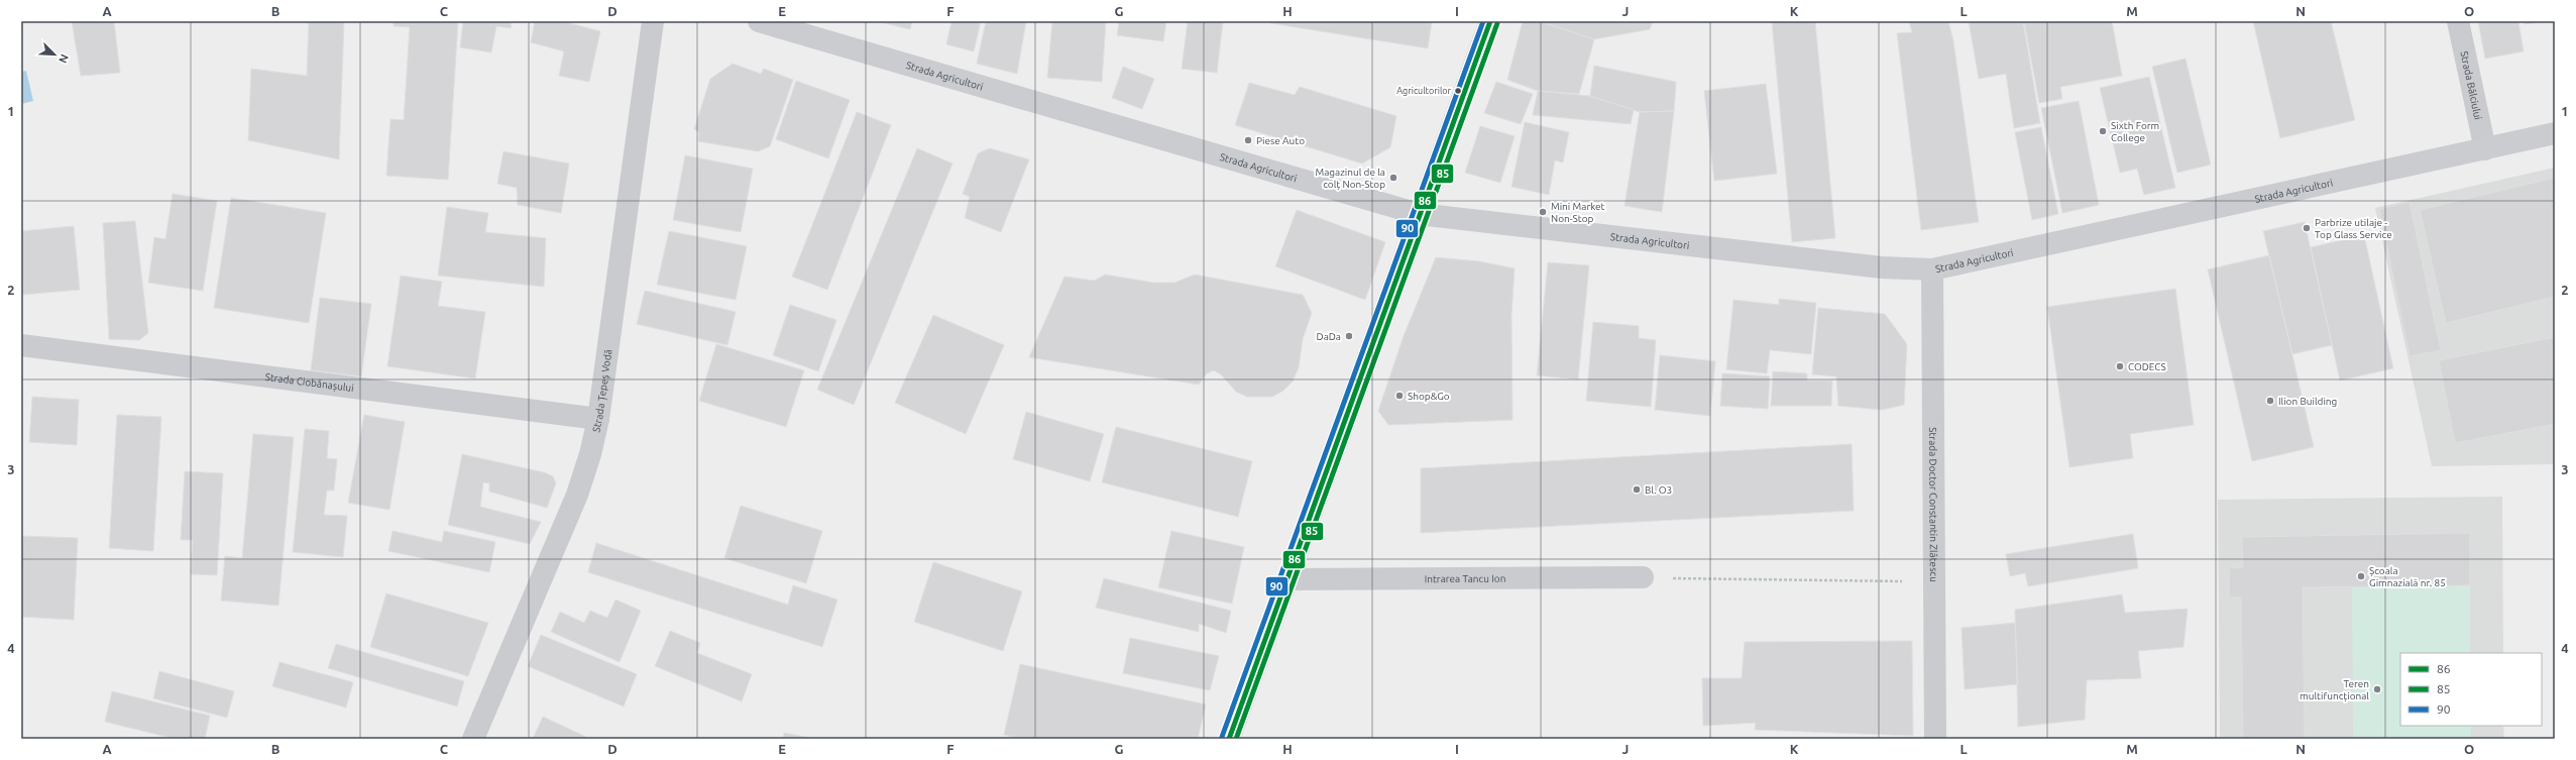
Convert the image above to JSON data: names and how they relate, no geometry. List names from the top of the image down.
{
  "streets": {
    "street": [
      "Strada Agricultori",
      "Strada Bâlciului",
      "Strada Ciobănașului",
      "Strada Țepeș Vodă",
      "Strada Doctor Constantin Zlătescu",
      "Intrarea Tancu Ion"
    ]
  },
  "crossings": [
    ["Strada Agricultori", "Strada Bâlciului"],
    ["Strada Agricultori", "Strada Doctor Constantin Zlătescu"],
    ["Strada Ciobănașului", "Strada Țepeș Vodă"]
  ],
  "places": [
    "Agricultorilor",
    "Sixth Form College",
    "Piese Auto",
    "Magazinul de la colț Non-Stop",
    "Mini Market Non-Stop",
    "Parbrize utilaje - Top Glass Service",
    "DaDa",
    "CODECS",
    "Shop&Go",
    "Ilion Building",
    "Bl. O3",
    "Școala Gimnazială nr. 85",
    "Teren multifuncțional"
  ],
  "lines": ["transit line 86", "transit line 90", "transit line 85"],
  "legend": ["86", "85", "90"],
  "north": "bottom right",
  "grid": {
    "columns": [
      "A",
      "B",
      "C",
      "D",
      "E",
      "F",
      "G",
      "H",
      "I",
      "J",
      "K",
      "L",
      "M",
      "N",
      "O"
    ],
    "rows": [
      "1",
      "2",
      "3",
      "4"
    ]
  }
}
